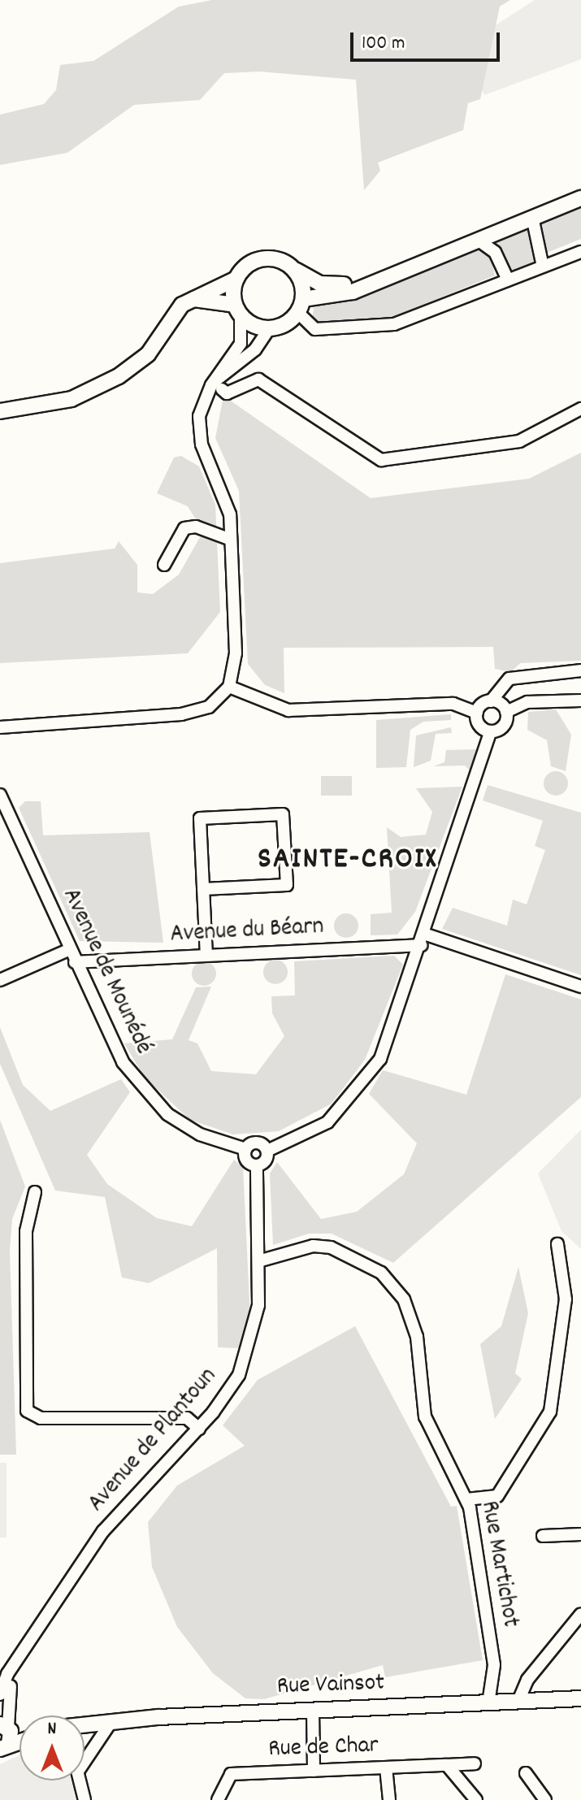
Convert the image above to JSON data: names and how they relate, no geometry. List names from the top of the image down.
{
  "streets": {
    "main road": ["Rue Vainsot"],
    "street": [
      "Avenue du Béarn",
      "Avenue de Mounédé",
      "Avenue de Plantoun",
      "Rue Martichot",
      "Rue de Char"
    ]
  },
  "crossings": [
    ["Avenue du Béarn", "Avenue de Mounédé"],
    ["Avenue de Plantoun", "Rue Martichot"],
    ["Rue Martichot", "Rue Vainsot"]
  ],
  "districts": ["SAINTE-CROIX"],
  "scale_bar": "100 m",
  "north": "top"
}
